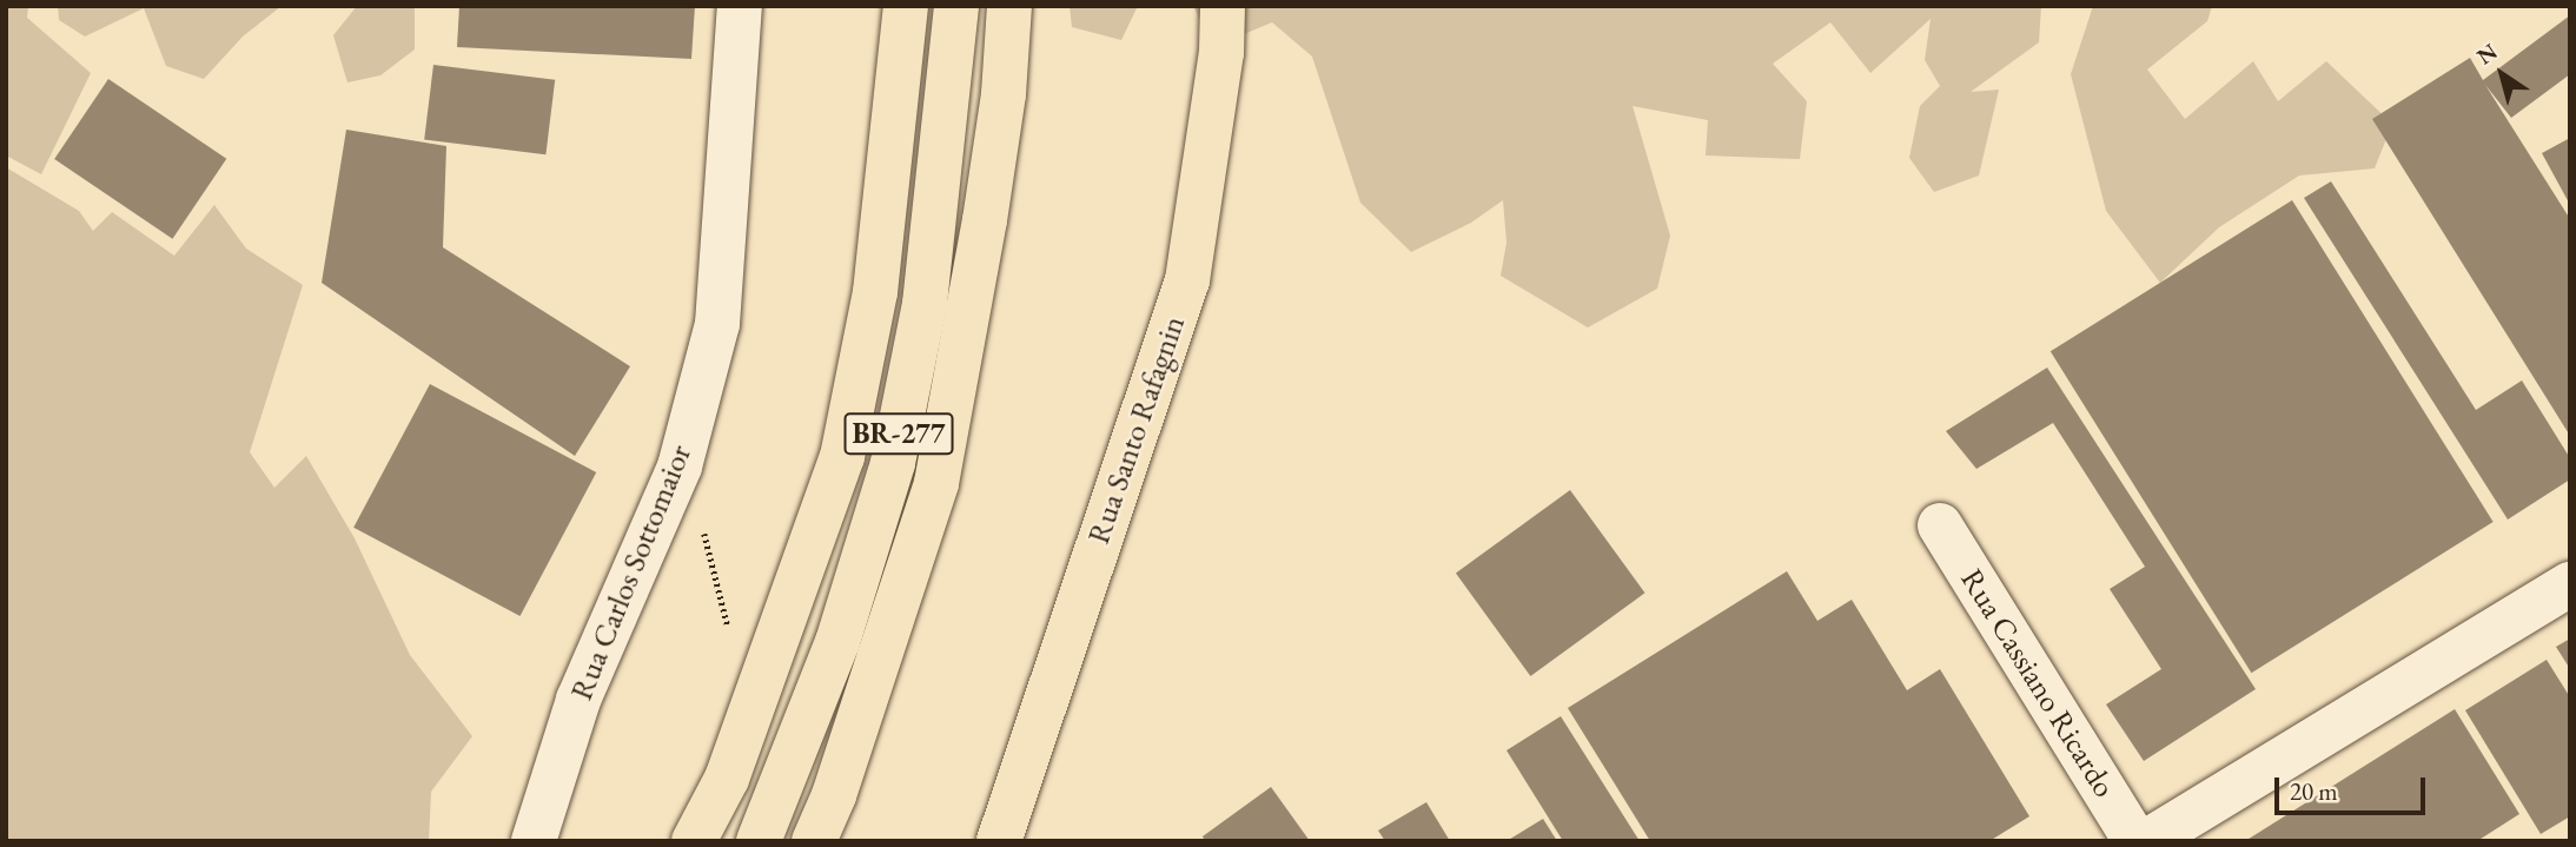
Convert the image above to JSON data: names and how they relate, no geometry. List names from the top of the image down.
{
  "streets": {
    "main road": ["Rua Santo Rafagnin", "BR-277"],
    "street": ["Rua Carlos Sottomaior", "Rua Cassiano Ricardo"]
  },
  "scale_bar": "20 m",
  "north": "top left"
}
